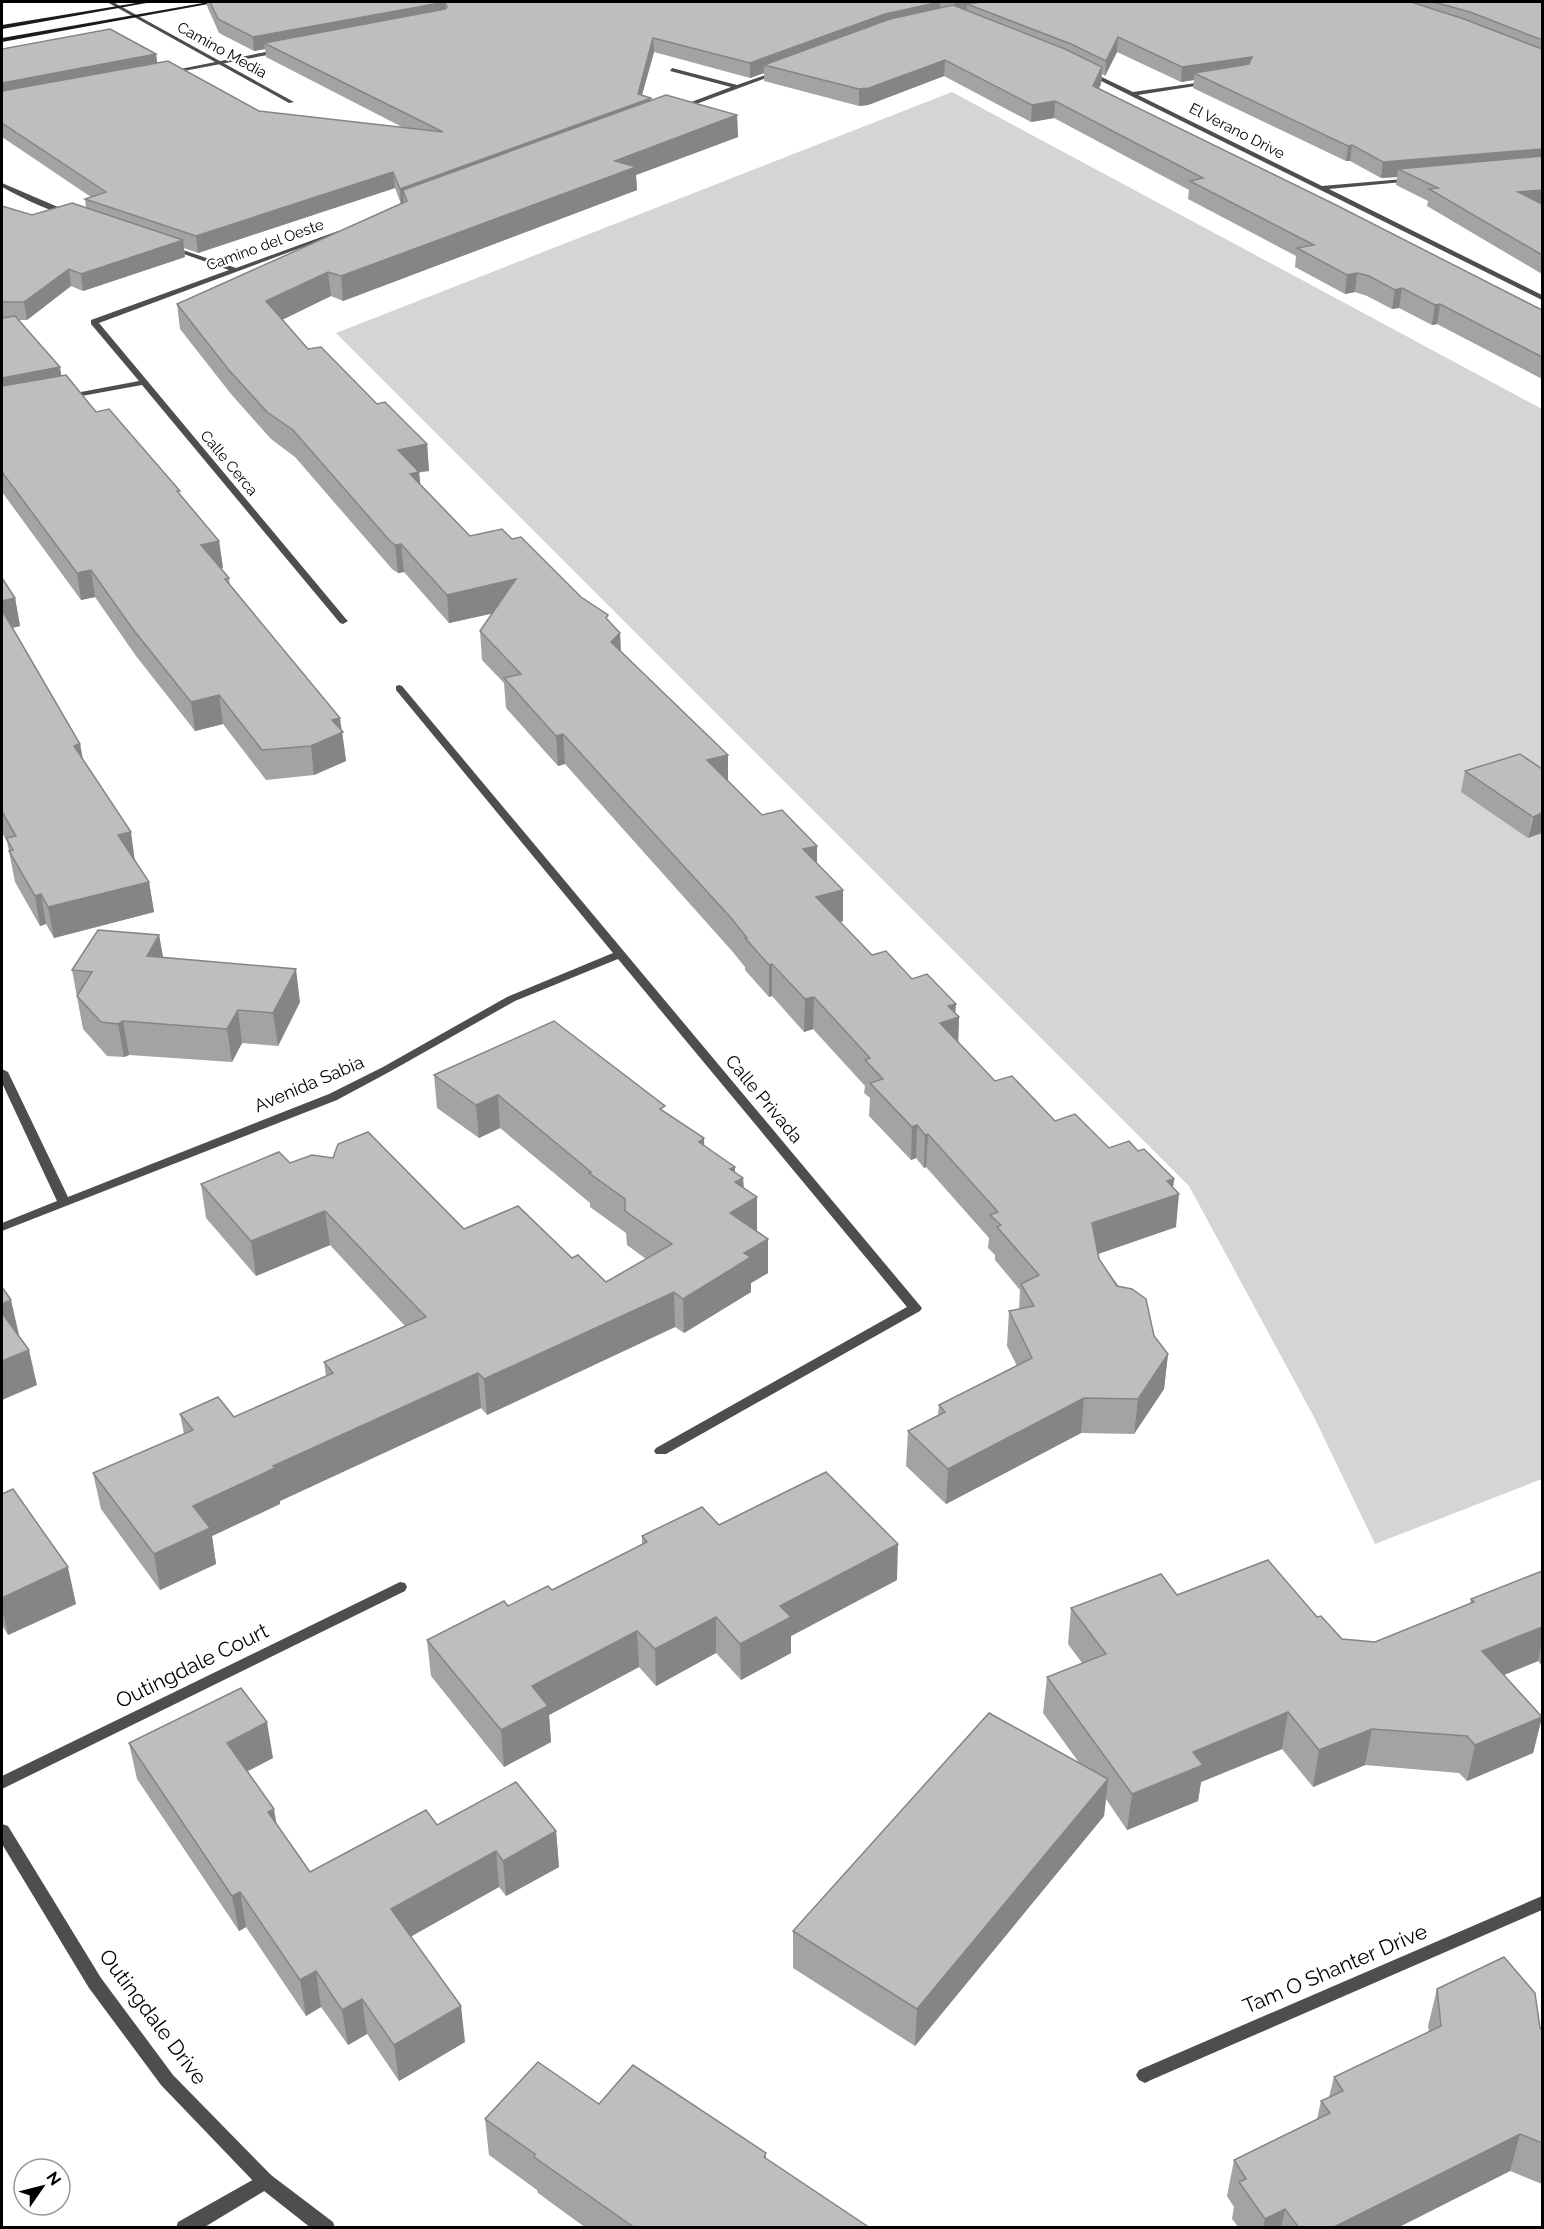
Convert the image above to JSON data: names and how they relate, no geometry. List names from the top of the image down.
{
  "streets": {
    "street": [
      "Camino Media",
      "El Verano Drive",
      "Camino del Oeste",
      "Calle Cerca",
      "Avenida Sabia",
      "Calle Privada",
      "Outingdale Court",
      "Tam O Shanter Drive",
      "Outingdale Drive"
    ]
  },
  "crossings": [
    ["Camino del Oeste", "Calle Cerca"],
    ["Avenida Sabia", "Calle Privada"]
  ],
  "north": "top right"
}
